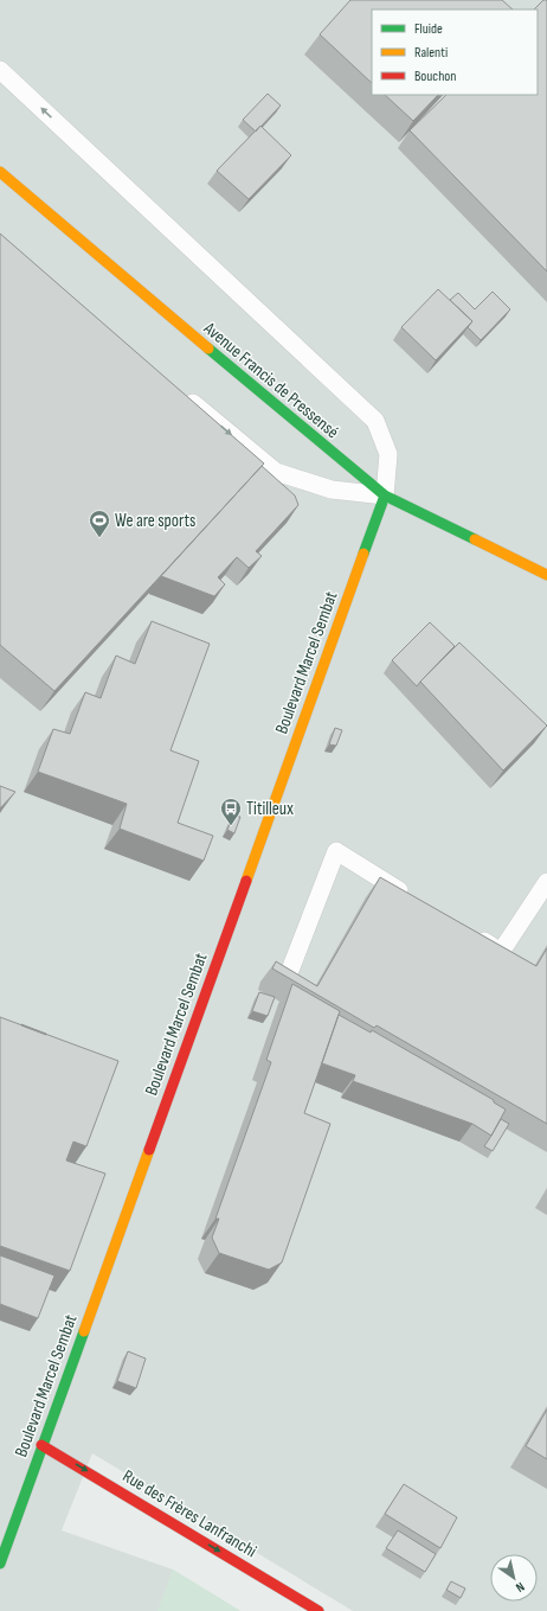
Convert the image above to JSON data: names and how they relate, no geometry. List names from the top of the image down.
{
  "streets": {
    "street": ["Avenue Francis de Pressensé", "Boulevard Marcel Sembat", "Rue des Frères Lanfranchi"]
  },
  "crossings": [
    ["Avenue Francis de Pressensé", "Boulevard Marcel Sembat"],
    ["Boulevard Marcel Sembat", "Rue des Frères Lanfranchi"]
  ],
  "one_way": ["Rue des Frères Lanfranchi"],
  "places": {
    "sports": ["We are sports"],
    "bus stop": ["Titilleux"]
  },
  "legend": ["Fluide", "Ralenti", "Bouchon"],
  "north": "bottom right"
}
